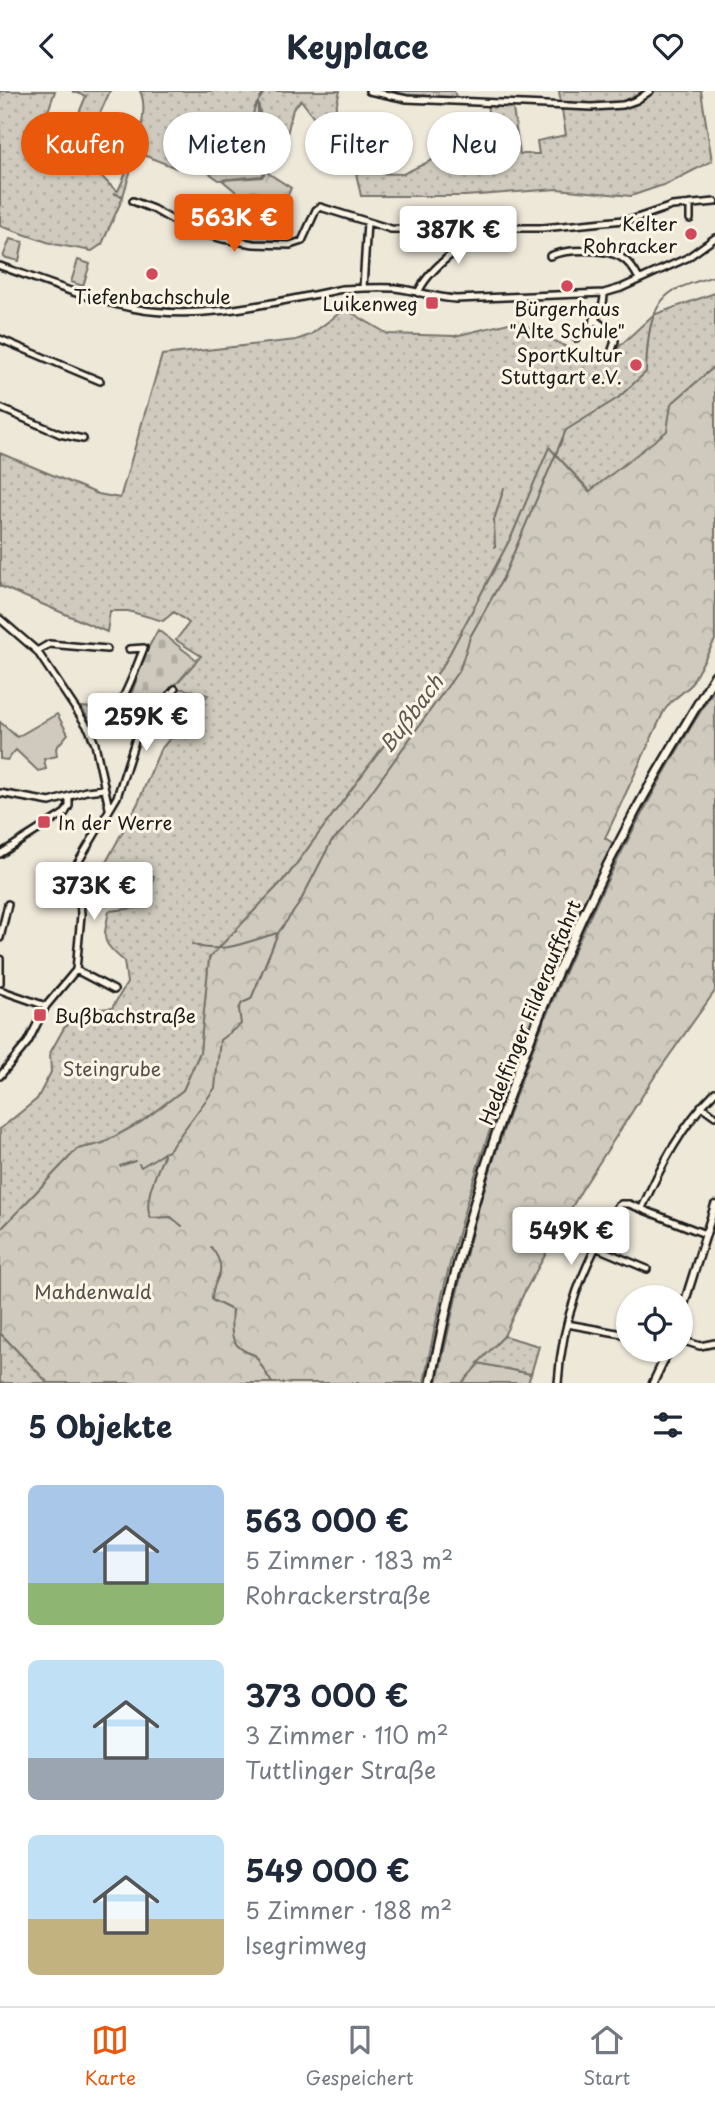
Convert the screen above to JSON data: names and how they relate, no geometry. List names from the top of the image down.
{
  "streets": {
    "main road": ["Hedelfinger Filderauffahrt"]
  },
  "water": ["Bußbach"],
  "parks": ["Steingrube", "Mahdenwald"],
  "places": {
    "other": [
      "Kelter Rohracker",
      "Tiefenbachschule",
      "Bürgerhaus \"Alte Schule\"",
      "SportKultur Stuttgart e.V."
    ],
    "transit": ["Luikenweg", "In der Werre", "Bußbachstraße"]
  },
  "page": {
    "header": "Keyplace",
    "chip": [
      "Kaufen",
      "Mieten",
      "Filter",
      "Neu"
    ],
    "price": [
      "563K €",
      "387K €",
      "259K €",
      "373K €",
      "549K €"
    ],
    "heading": "5 Objekte",
    "list": [
      {
        "name": "563 000 €",
        "note": "5 Zimmer · 183 m² · Rohrackerstraße"
      },
      {
        "name": "373 000 €",
        "note": "3 Zimmer · 110 m² · Tuttlinger Straße"
      },
      {
        "name": "549 000 €",
        "note": "5 Zimmer · 188 m² · Isegrimweg"
      }
    ],
    "tabs": ["Karte", "Gespeichert", "Start"]
  }
}
